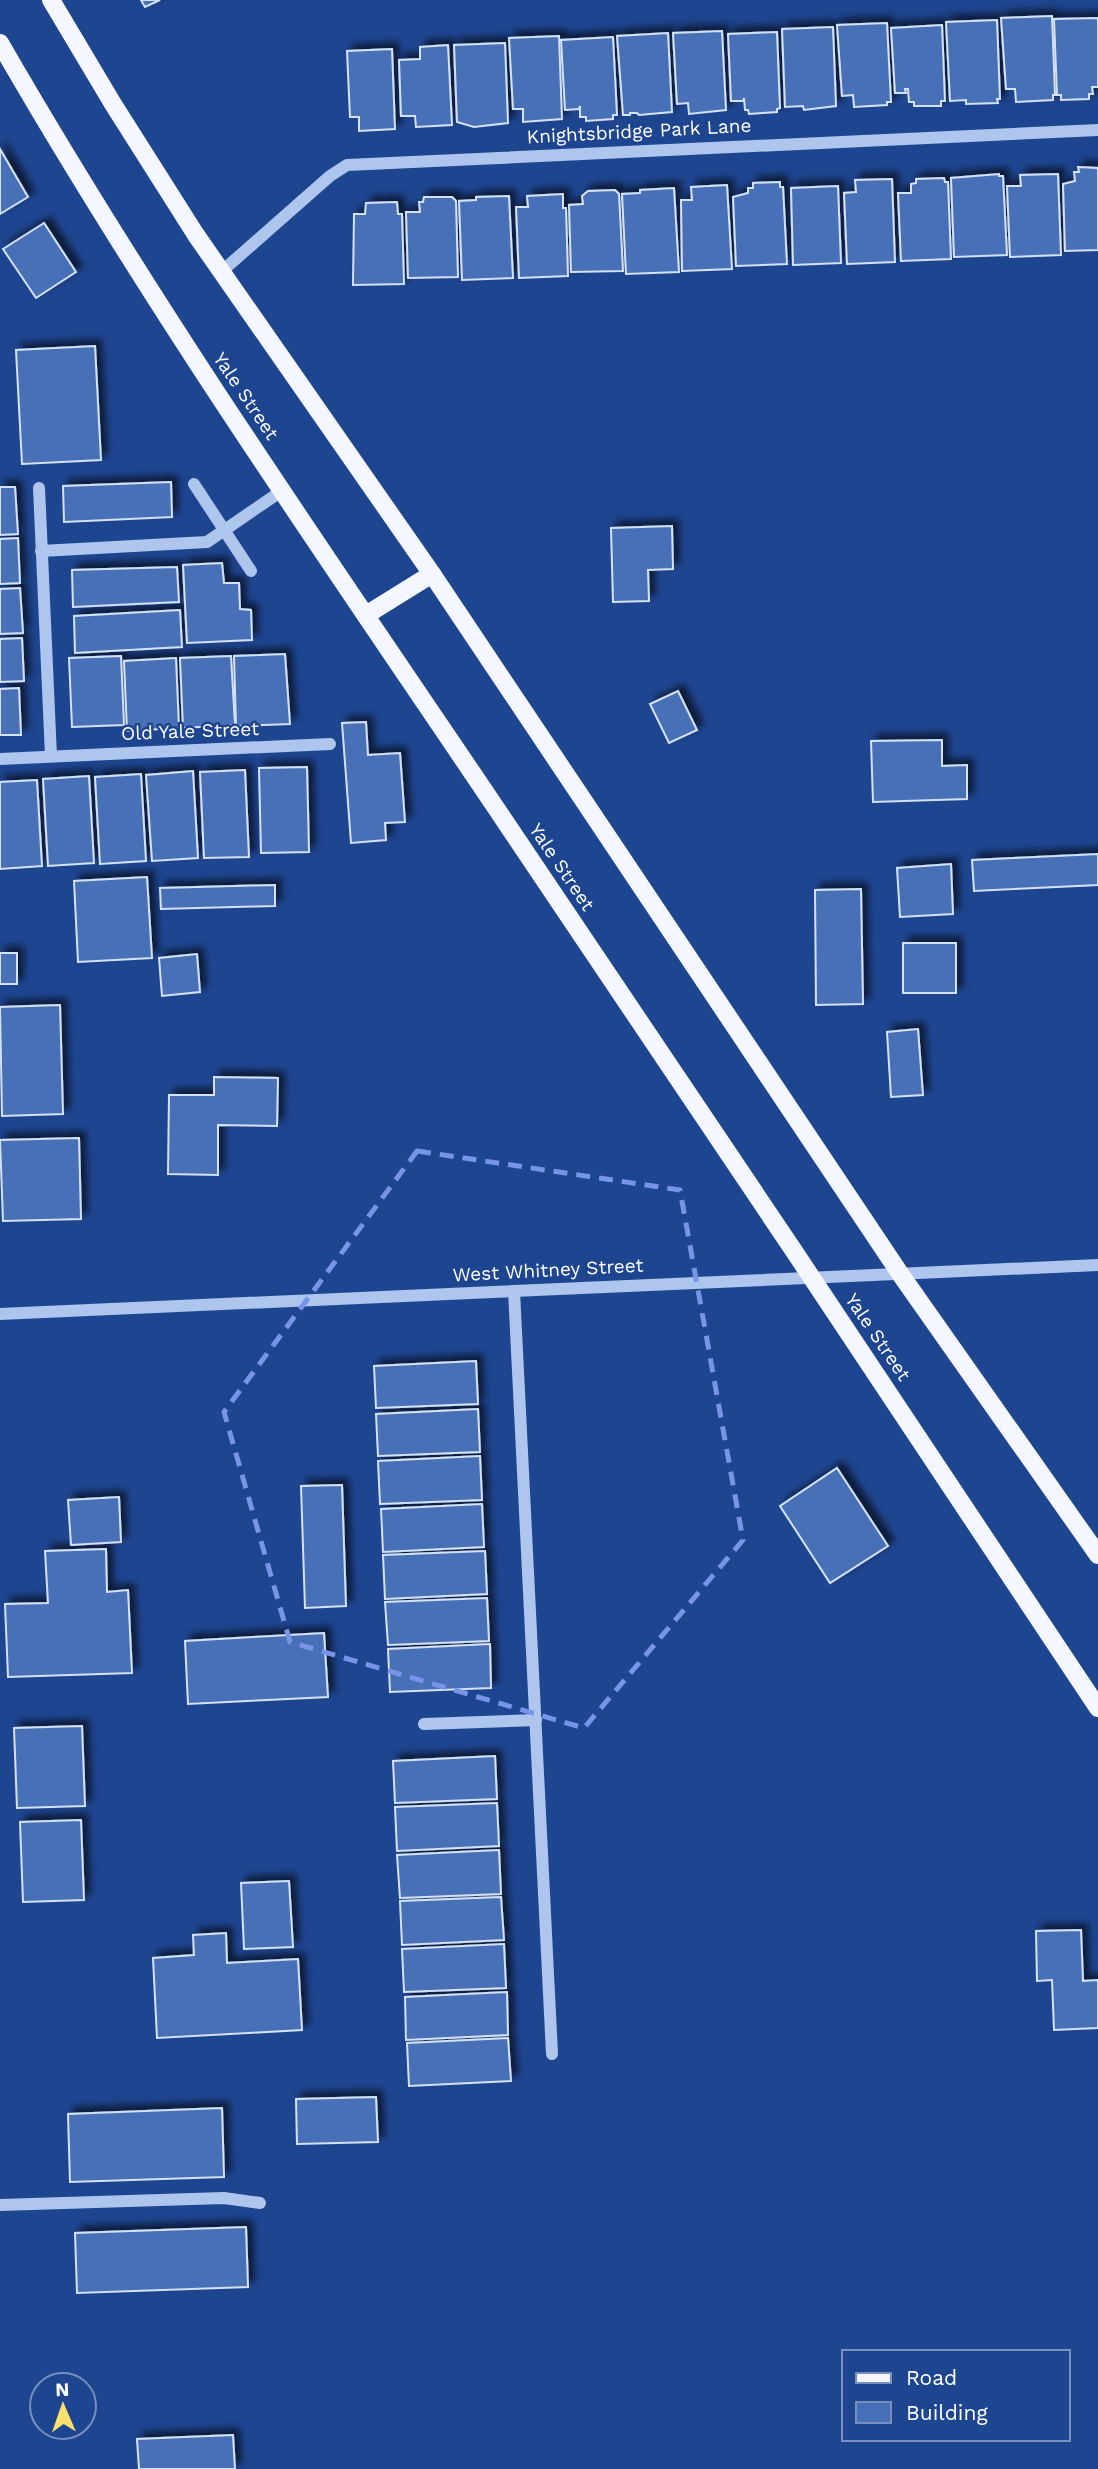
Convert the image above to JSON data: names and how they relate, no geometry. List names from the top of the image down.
{
  "streets": {
    "main road": ["Yale Street"],
    "street": ["Knightsbridge Park Lane", "Old Yale Street", "West Whitney Street"]
  },
  "crossings": [
    ["Yale Street", "West Whitney Street"]
  ],
  "legend": ["Road", "Building"],
  "north": "top"
}
